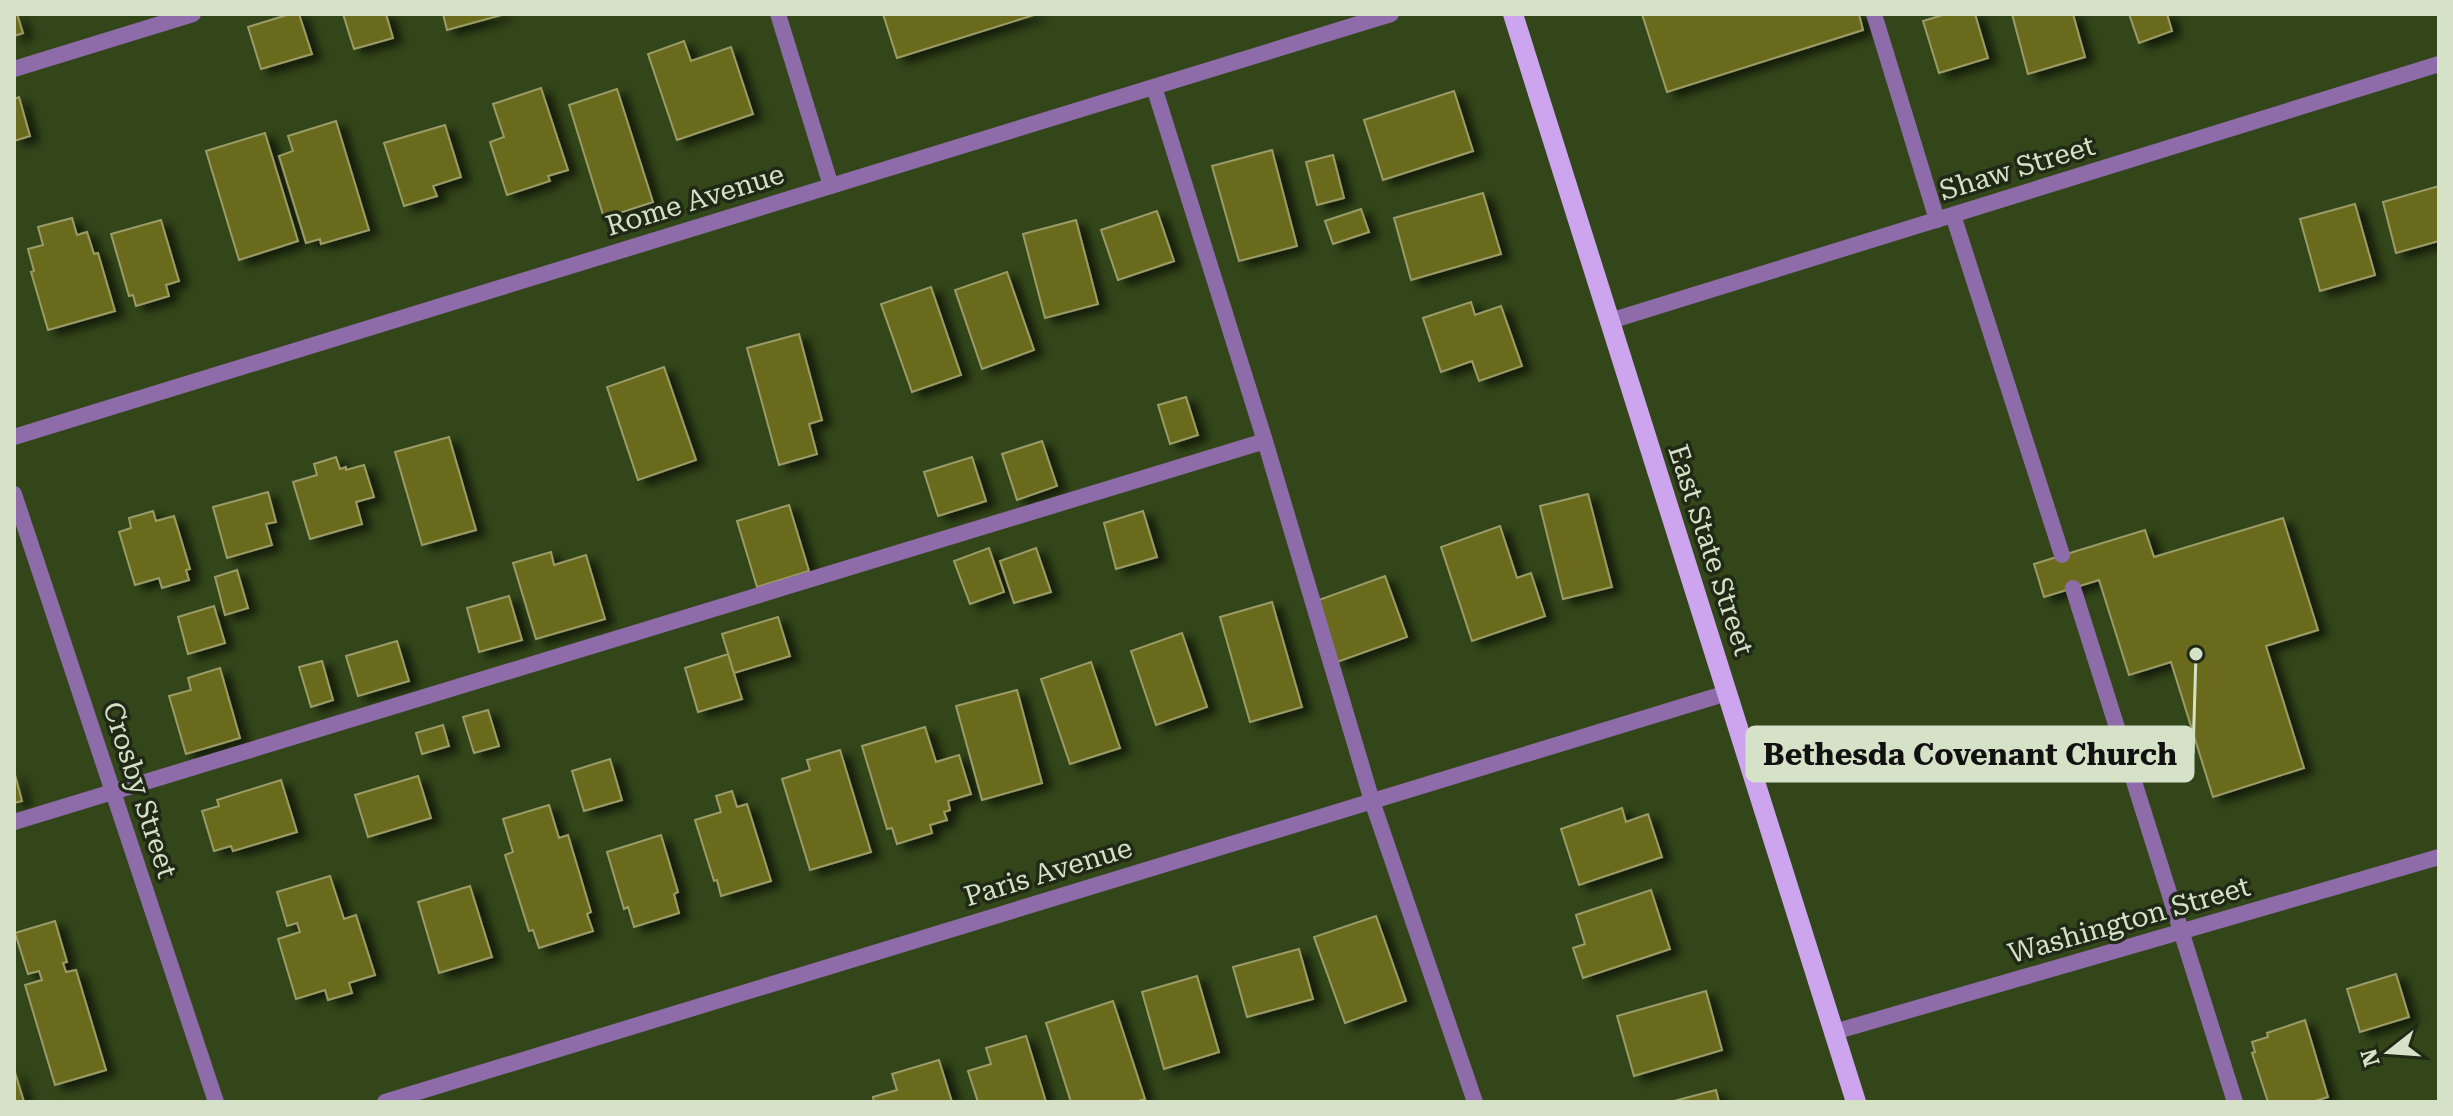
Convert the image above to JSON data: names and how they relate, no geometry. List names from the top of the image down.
{
  "streets": {
    "main road": ["East State Street"],
    "street": [
      "Shaw Street",
      "Rome Avenue",
      "Crosby Street",
      "Paris Avenue",
      "Washington Street"
    ]
  },
  "crossings": [
    ["Shaw Street", "East State Street"],
    ["East State Street", "Paris Avenue"],
    ["East State Street", "Washington Street"]
  ],
  "places": ["Bethesda Covenant Church"],
  "north": "left"
}
